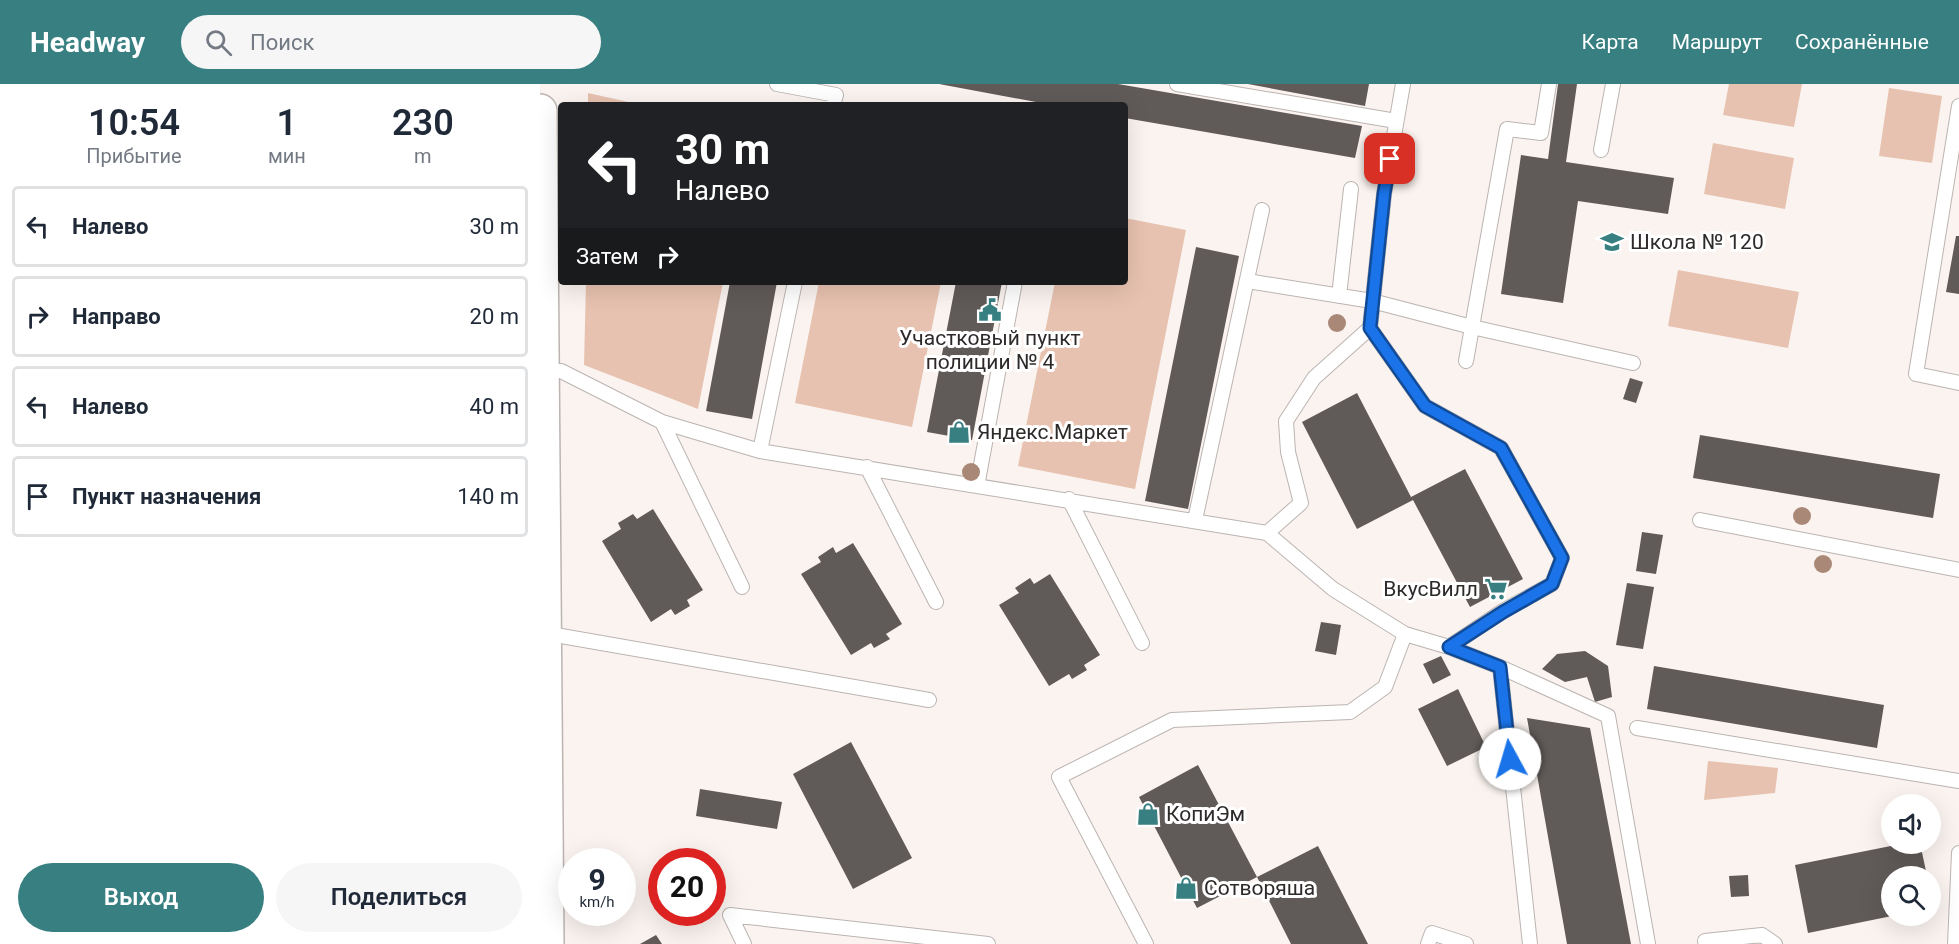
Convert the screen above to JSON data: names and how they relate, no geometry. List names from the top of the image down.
{
  "places": {
    "school or university": ["Школа № 120"],
    "public building": ["Участковый пункт полиции № 4"],
    "shop": ["Яндекс.Маркет", "КопиЭм", "Сотворяша"],
    "supermarket": ["ВкусВилл"]
  },
  "page": {
    "header": "Headway",
    "search": "Поиск",
    "nav": ["Карта", "Маршрут", "Сохранённые"],
    "eta": [
      "10:54",
      "Прибытие",
      "1",
      "мин",
      "230",
      "m"
    ],
    "turn": ["30 m", "Налево"],
    "list": [
      {
        "name": "Налево",
        "value": "30 m"
      },
      {
        "name": "Направо",
        "value": "20 m"
      },
      {
        "name": "Налево",
        "value": "40 m"
      },
      {
        "name": "Пункт назначения",
        "value": "140 m"
      }
    ],
    "then": "Затем",
    "speed": "9 km/h",
    "limit": "20",
    "buttons": ["Выход", "Поделиться"]
  }
}
